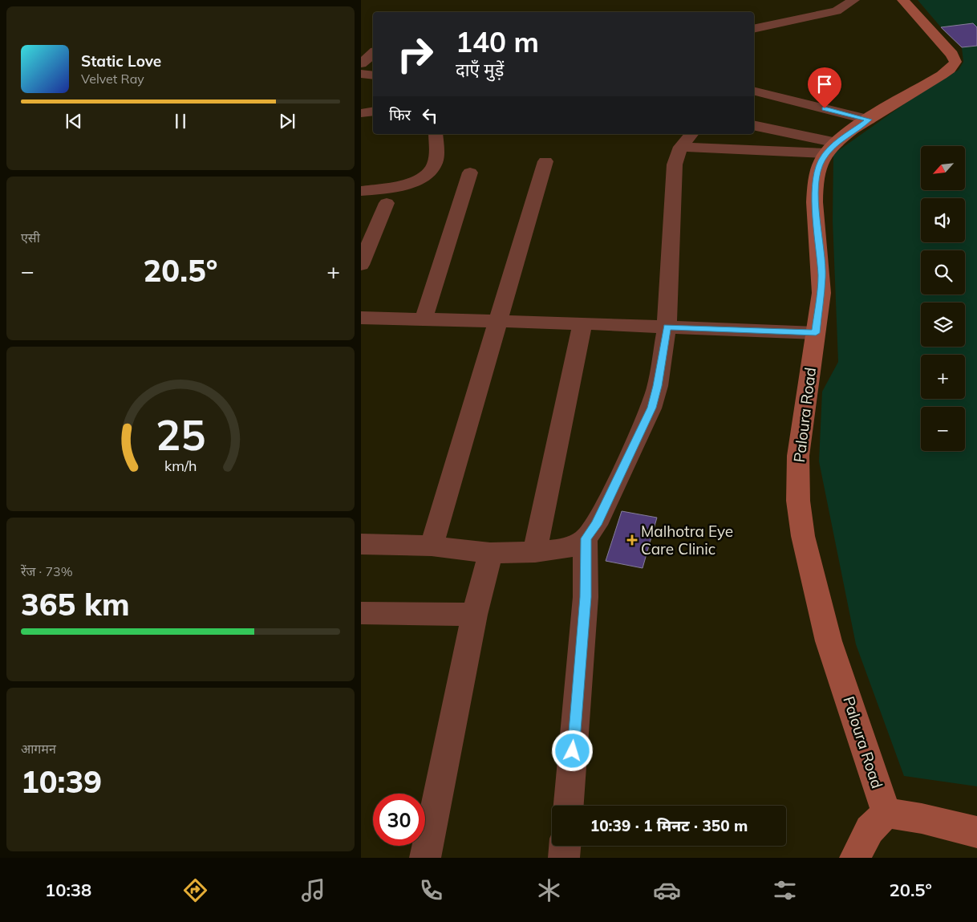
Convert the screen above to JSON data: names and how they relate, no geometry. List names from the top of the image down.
{
  "streets": {
    "main road": ["Paloura Road"]
  },
  "places": {
    "health": ["Malhotra Eye Care Clinic"]
  },
  "north": "bottom left",
  "page": {
    "turn": ["140 m", "दाएँ मुड़ें"],
    "song": ["Static Love", "Velvet Ray"],
    "then": "फिर",
    "map_buttons": ["+", "−"],
    "tile": [
      "एसी",
      ["रेंज · 73%", "365 km"],
      ["आगमन", "10:39"]
    ],
    "heat": ["−", "20.5°", "+"],
    "limit": "30",
    "trip": "10:39 · 1 मिनट · 350 m",
    "tabs": ["10:38", "20.5°"],
    "gauge": ["25", "km/h"]
  }
}
